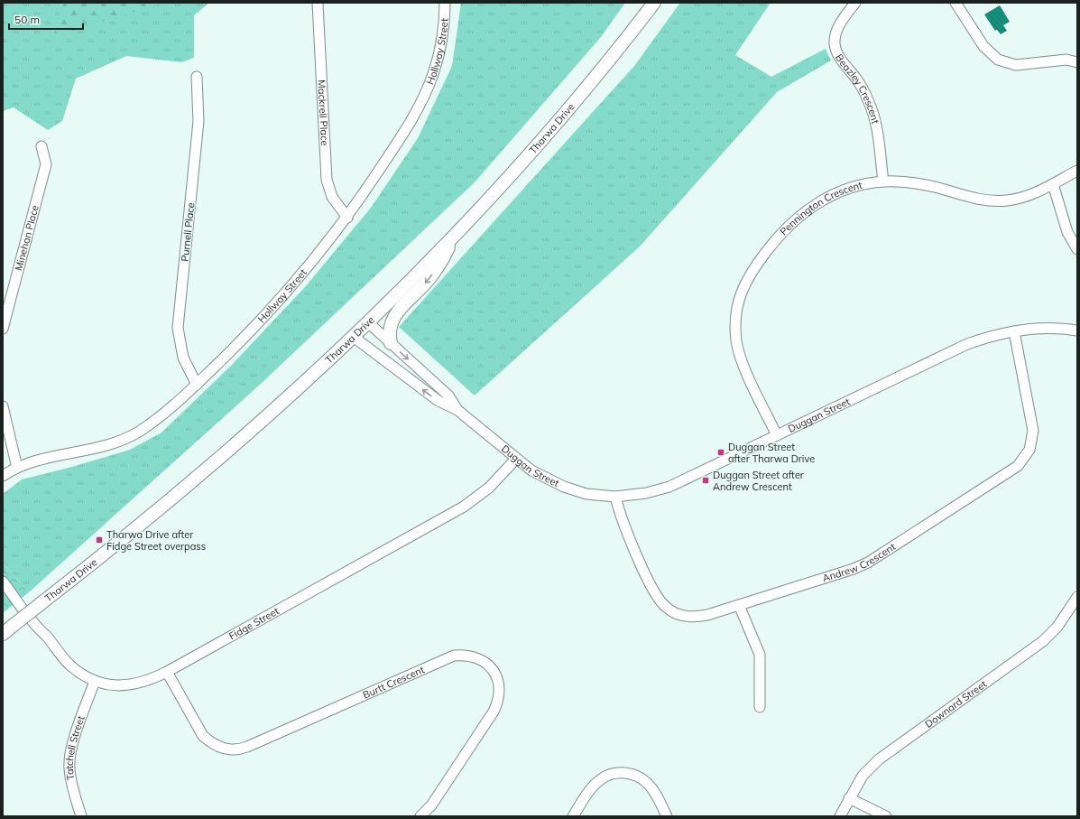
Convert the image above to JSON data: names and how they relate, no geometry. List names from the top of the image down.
{
  "streets": {
    "main road": ["Tharwa Drive"],
    "street": [
      "Hollway Street",
      "Beazley Crescent",
      "Mackrell Place",
      "Pennington Crescent",
      "Purnell Place",
      "Minehan Place",
      "Duggan Street",
      "Andrew Crescent",
      "Fidge Street",
      "Burtt Crescent",
      "Downard Street",
      "Tatchell Street"
    ]
  },
  "crossings": [
    ["Hollway Street", "Mackrell Place"],
    ["Hollway Street", "Purnell Place"],
    ["Beazley Crescent", "Pennington Crescent"],
    ["Tharwa Drive", "Duggan Street"],
    ["Pennington Crescent", "Duggan Street"],
    ["Duggan Street", "Andrew Crescent"],
    ["Duggan Street", "Fidge Street"],
    ["Fidge Street", "Burtt Crescent"],
    ["Fidge Street", "Tatchell Street"]
  ],
  "places": {
    "transit": ["Duggan Street after Tharwa Drive", "Duggan Street after Andrew Crescent", "Tharwa Drive after Fidge Street overpass"]
  },
  "scale_bar": "50 m"
}
